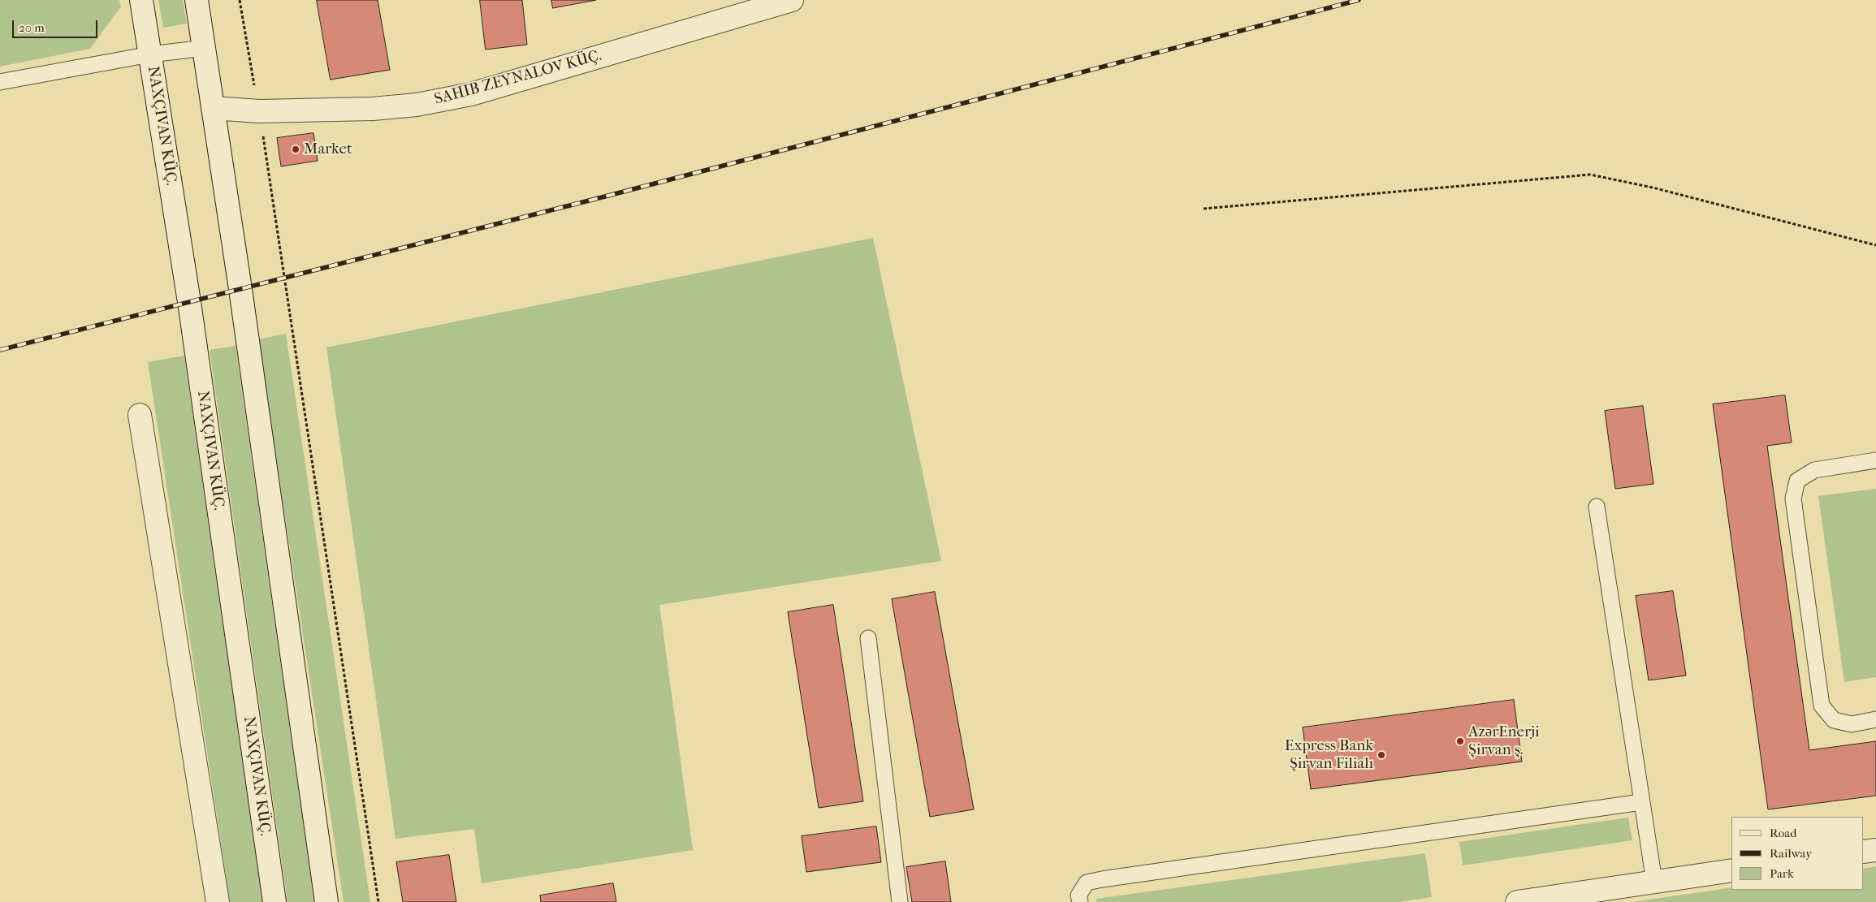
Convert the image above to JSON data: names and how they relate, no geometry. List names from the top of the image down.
{
  "streets": {
    "main road": ["SAHIB ZEYNALOV KÜÇ."]
  },
  "places": ["Market", "AzərEnerji Şirvan ş.", "Express Bank Şirvan Filialı"],
  "legend": ["Road", "Railway", "Park"],
  "scale_bar": "20 m"
}
